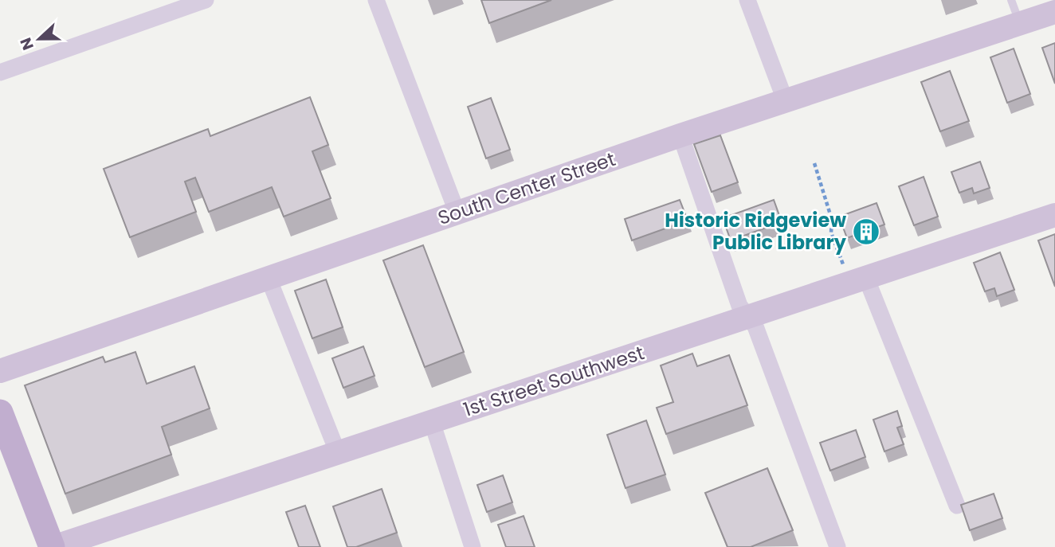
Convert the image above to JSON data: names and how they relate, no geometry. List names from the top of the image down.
{
  "streets": {
    "street": ["South Center Street", "1st Street Southwest"]
  },
  "places": {
    "building": ["Historic Ridgeview Public Library"]
  },
  "north": "left"
}
